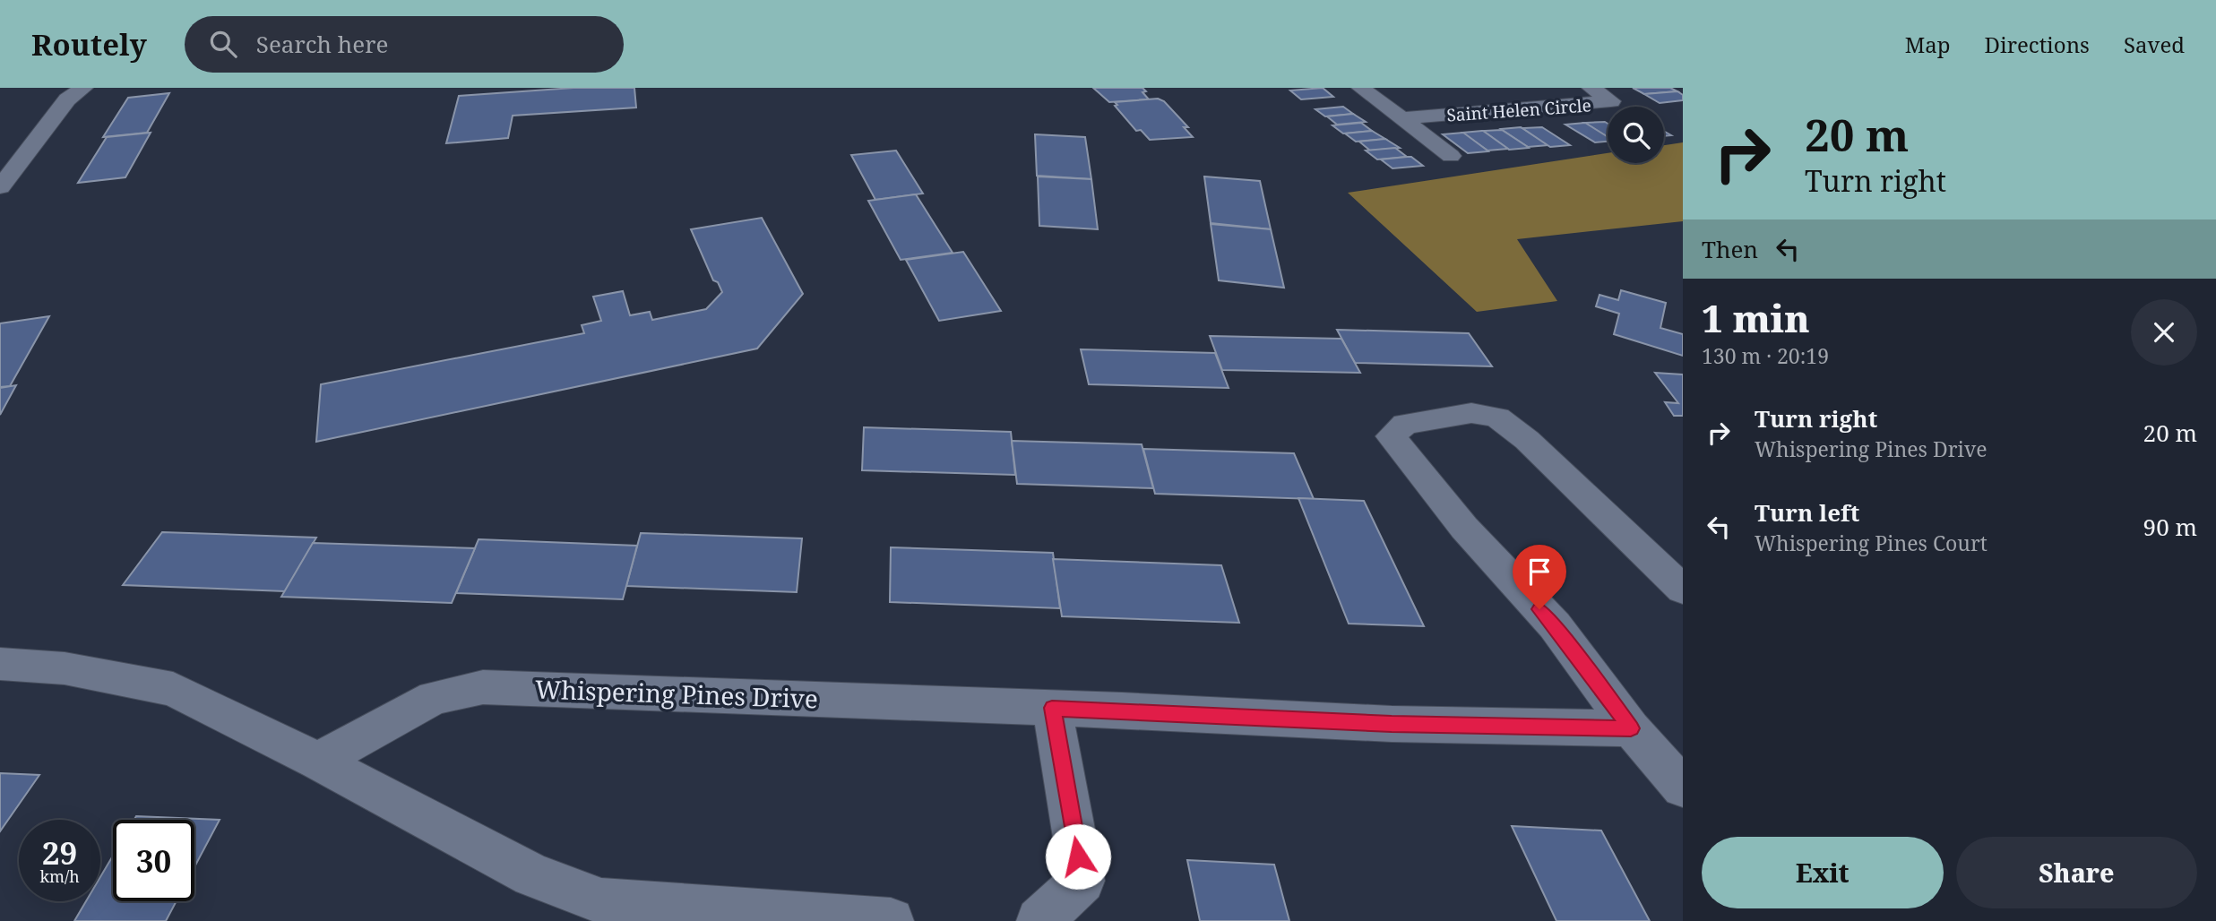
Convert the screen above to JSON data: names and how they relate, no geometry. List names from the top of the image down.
{
  "streets": {
    "street": ["Saint Helen Circle", "Whispering Pines Drive"]
  },
  "page": {
    "header": "Routely",
    "search": "Search here",
    "nav": ["Map", "Directions", "Saved"],
    "turn": ["20 m", "Turn right"],
    "then": "Then",
    "heading": ["1 min", "130 m · 20:19"],
    "list": [
      {
        "name": "Turn right",
        "note": "Whispering Pines Drive",
        "value": "20 m"
      },
      {
        "name": "Turn left",
        "note": "Whispering Pines Court",
        "value": "90 m"
      }
    ],
    "speed": "29 km/h",
    "limit": "30",
    "buttons": ["Exit", "Share"]
  }
}
